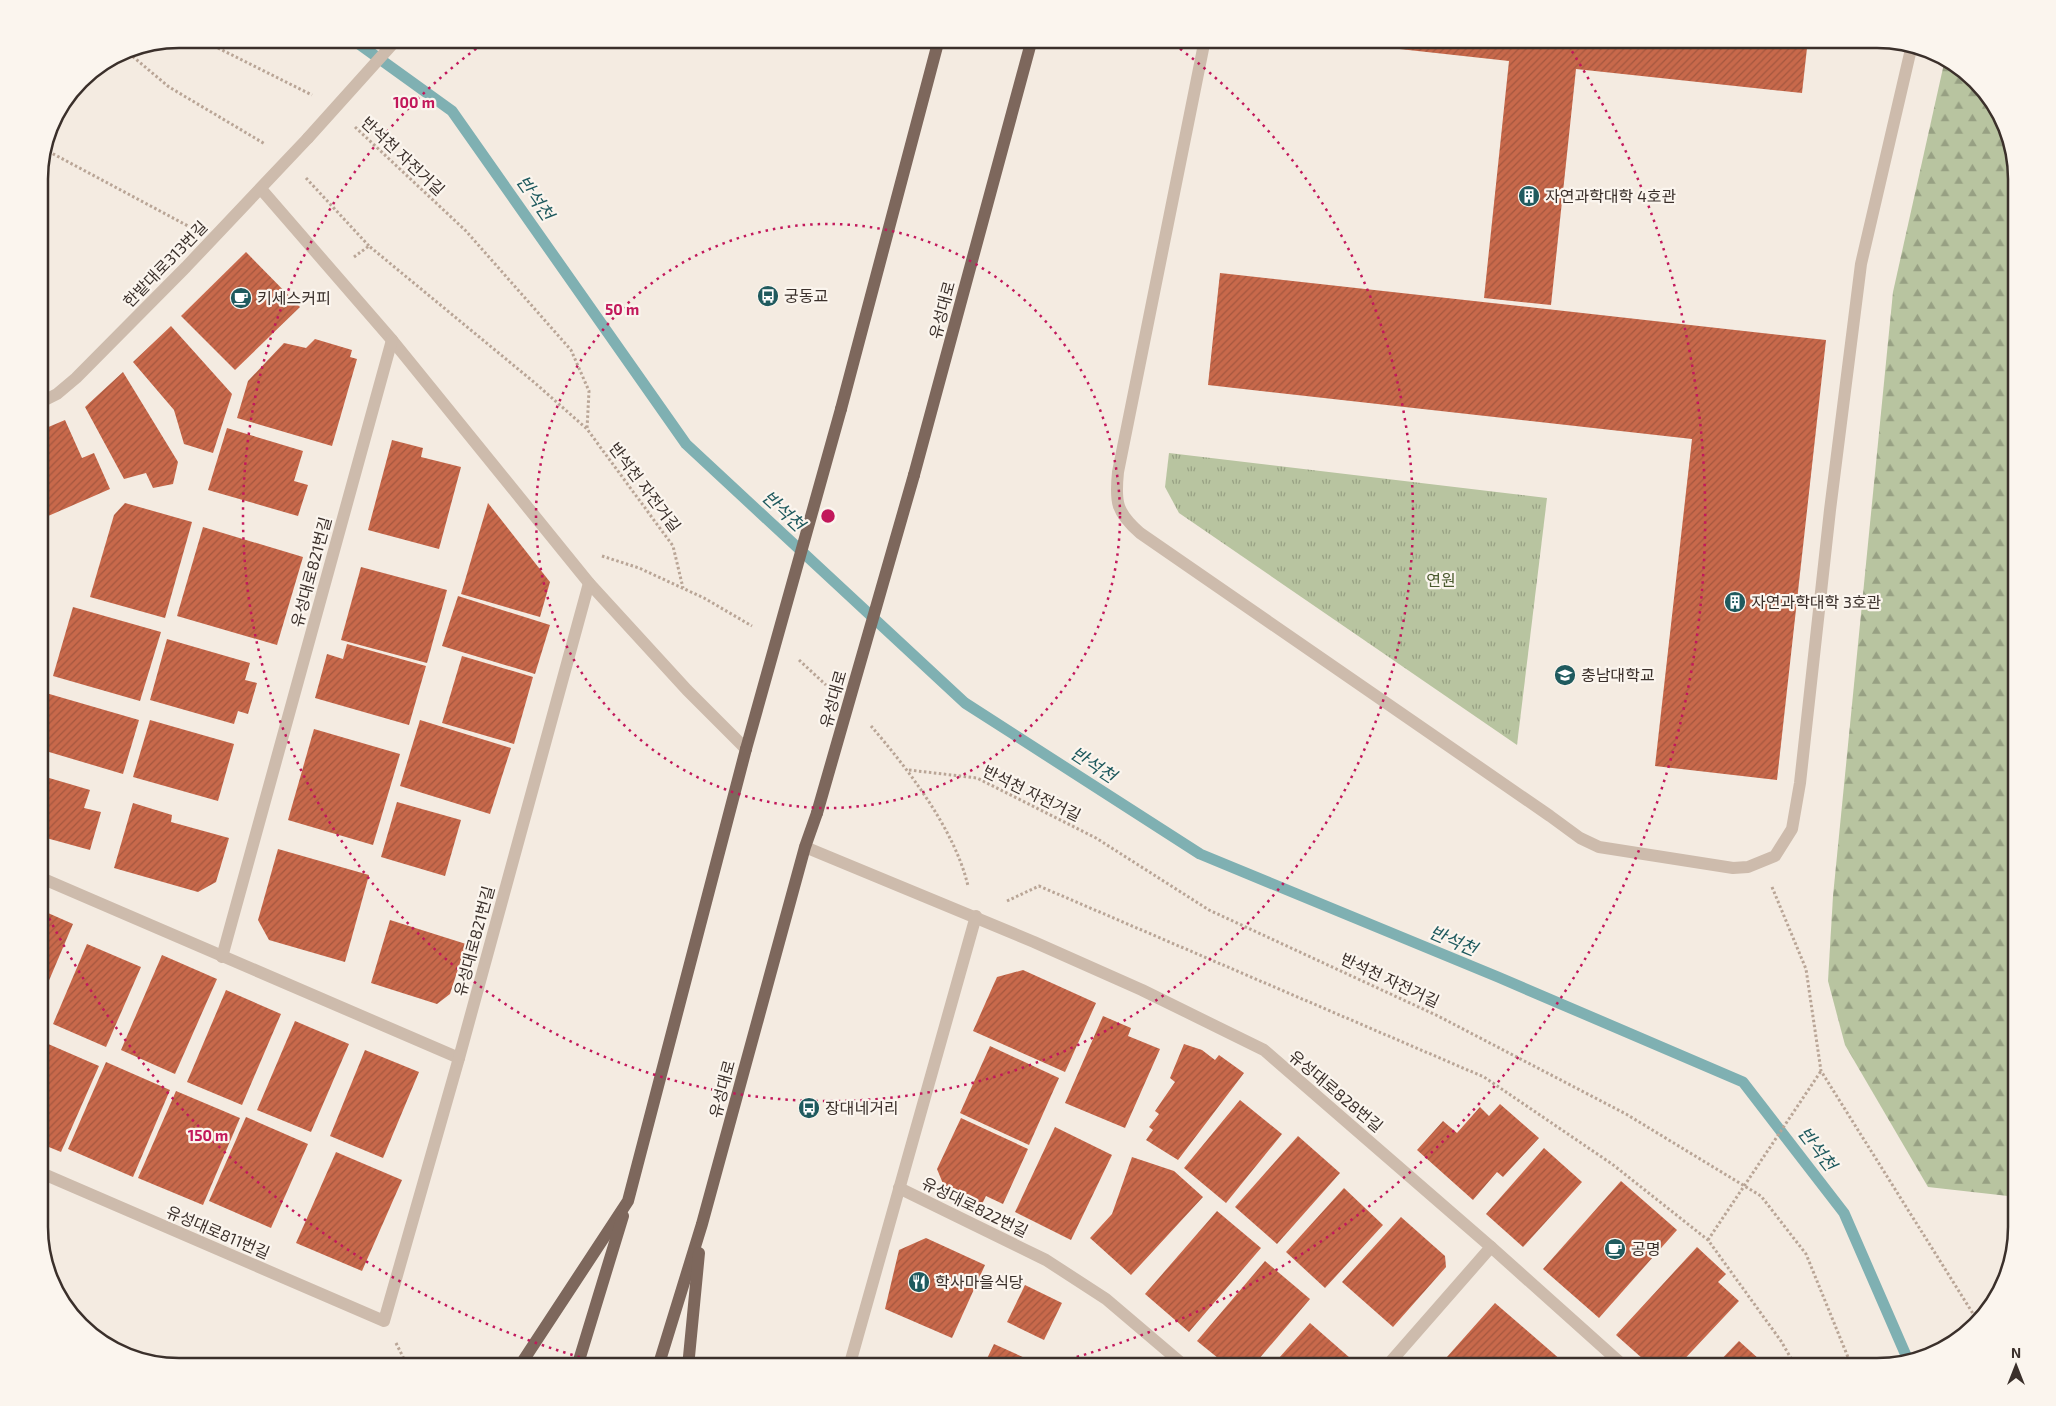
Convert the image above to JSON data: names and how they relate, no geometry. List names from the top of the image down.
{
  "streets": {
    "main road": ["유성대로"],
    "street": [
      "한밭대로313번길",
      "유성대로821번길",
      "유성대로828번길",
      "유성대로822번길",
      "유성대로811번길"
    ],
    "path": ["반석천 자전거길"]
  },
  "crossings": [
    ["유성대로", "유성대로828번길"],
    ["유성대로821번길", "유성대로811번길"]
  ],
  "water": ["반석천"],
  "parks": ["연원"],
  "places": {
    "building": ["자연과학대학 4호관", "자연과학대학 3호관"],
    "bus stop": ["궁동교", "장대네거리"],
    "cafe": ["키세스커피", "공명"],
    "school or university": ["충남대학교"],
    "restaurant": ["학사마을식당"]
  },
  "north": "top",
  "rings": ["100 m", "50 m", "150 m"]
}
